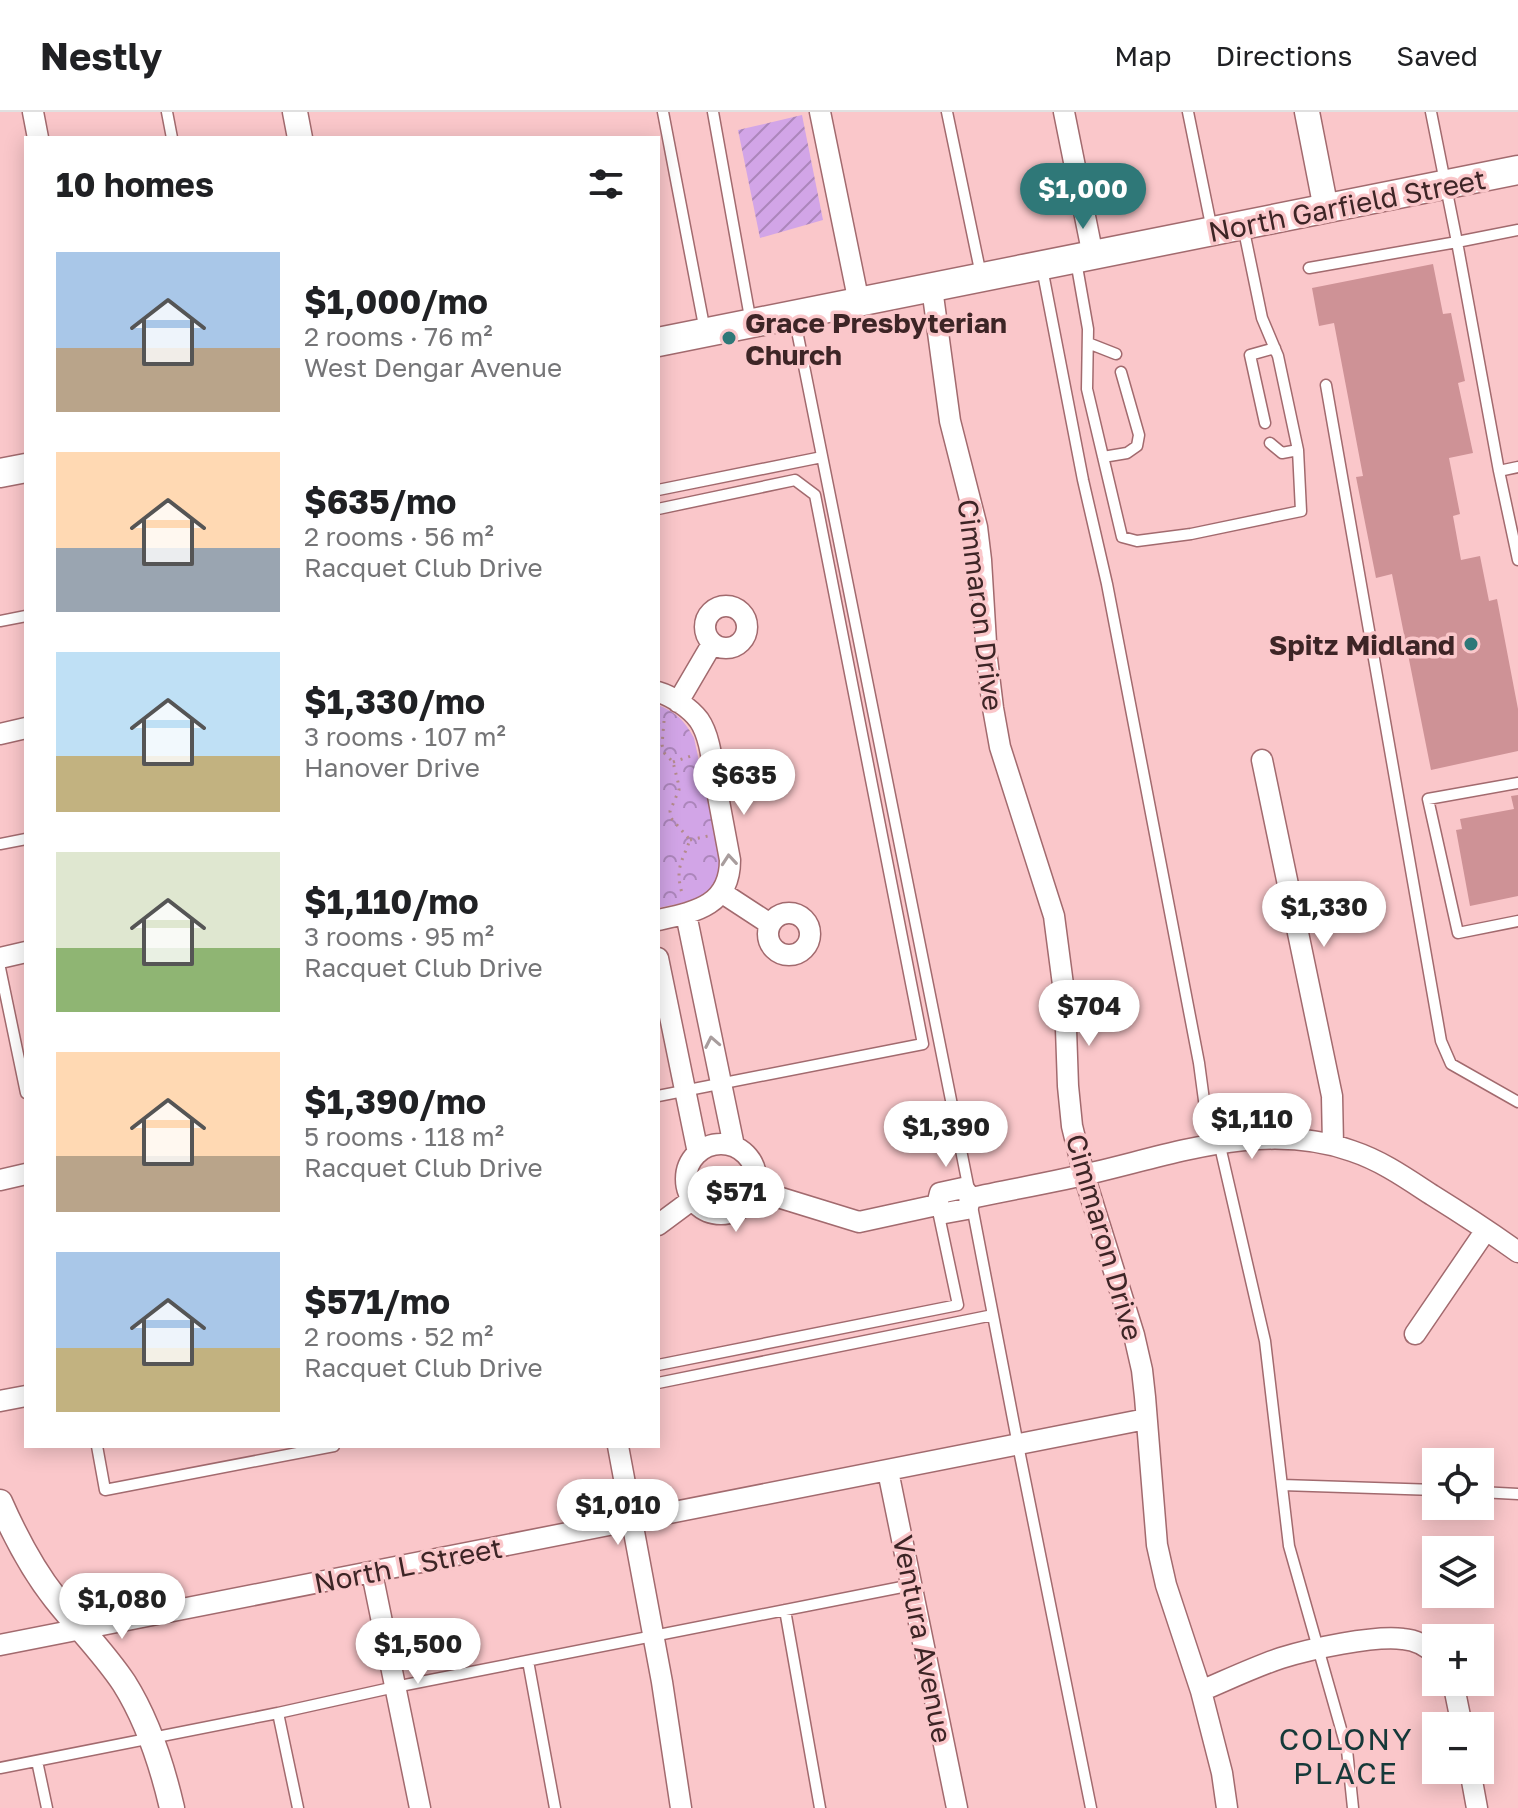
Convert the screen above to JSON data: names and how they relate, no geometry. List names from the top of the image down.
{
  "streets": {
    "main road": ["North Garfield Street"],
    "street": ["Cimmaron Drive", "North L Street", "Ventura Avenue"]
  },
  "crossings": [
    ["North Garfield Street", "Cimmaron Drive"],
    ["Cimmaron Drive", "North L Street"],
    ["North L Street", "Ventura Avenue"]
  ],
  "districts": ["COLONY PLACE"],
  "places": ["Grace Presbyterian Church", "Spitz Midland"],
  "page": {
    "header": "Nestly",
    "nav": ["Map", "Directions", "Saved"],
    "heading": "10 homes",
    "price": [
      "$1,000",
      "$635",
      "$1,330",
      "$704",
      "$1,110",
      "$1,390",
      "$571",
      "$1,010",
      "$1,080",
      "$1,500"
    ],
    "list": [
      {
        "name": "$1,000/mo",
        "note": "2 rooms · 76 m² · West Dengar Avenue"
      },
      {
        "name": "$635/mo",
        "note": "2 rooms · 56 m² · Racquet Club Drive"
      },
      {
        "name": "$1,330/mo",
        "note": "3 rooms · 107 m² · Hanover Drive"
      },
      {
        "name": "$1,110/mo",
        "note": "3 rooms · 95 m² · Racquet Club Drive"
      },
      {
        "name": "$1,390/mo",
        "note": "5 rooms · 118 m² · Racquet Club Drive"
      },
      {
        "name": "$571/mo",
        "note": "2 rooms · 52 m² · Racquet Club Drive"
      }
    ],
    "map_buttons": ["+", "−"]
  }
}
